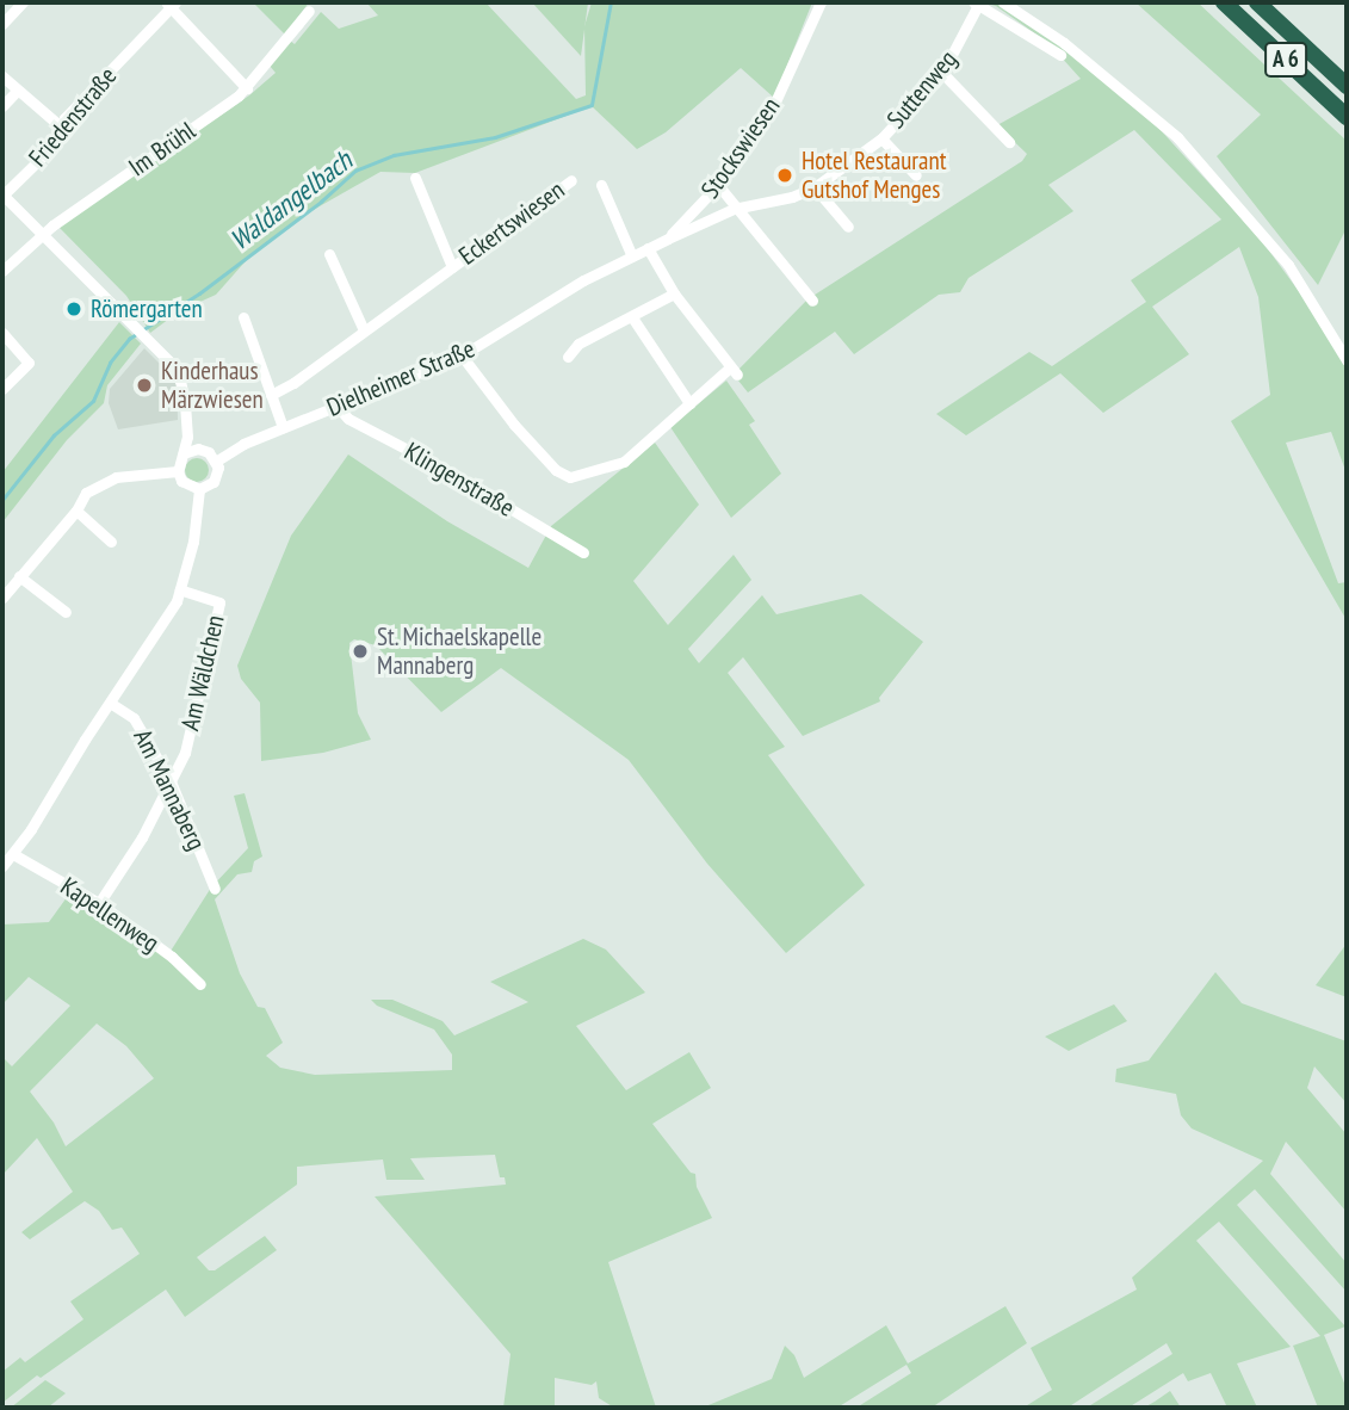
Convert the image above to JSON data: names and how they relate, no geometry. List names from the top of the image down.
{
  "streets": {
    "highway": ["A 6"],
    "street": [
      "Suttenweg",
      "Friedenstraße",
      "Stockswiesen",
      "Im Brühl",
      "Eckertswiesen",
      "Dielheimer Straße",
      "Klingenstraße",
      "Am Wäldchen",
      "Am Mannaberg",
      "Kapellenweg"
    ]
  },
  "crossings": [
    ["Suttenweg", "Stockswiesen"],
    ["Suttenweg", "Dielheimer Straße"],
    ["Stockswiesen", "Dielheimer Straße"],
    ["Dielheimer Straße", "Klingenstraße"],
    ["Am Wäldchen", "Am Mannaberg"]
  ],
  "water": ["Waldangelbach"],
  "places": [
    "Hotel Restaurant Gutshof Menges",
    "Römergarten",
    "Kinderhaus Märzwiesen",
    "St. Michaelskapelle Mannaberg"
  ]
}
